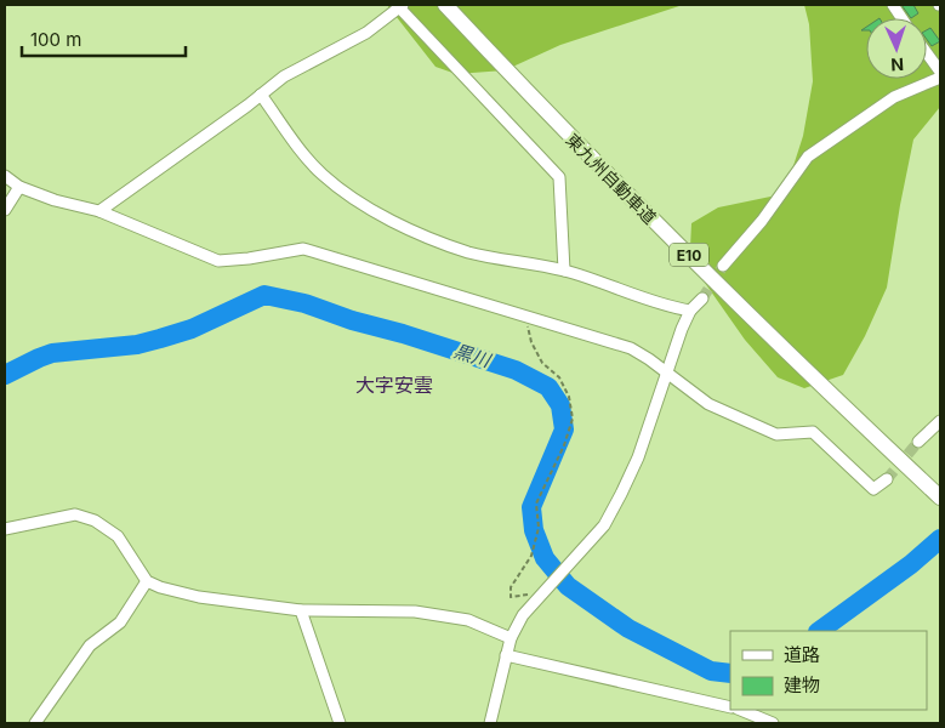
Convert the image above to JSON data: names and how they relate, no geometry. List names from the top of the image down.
{
  "streets": {
    "highway": ["東九州自動車道", "E10"]
  },
  "districts": ["大字安雲"],
  "water": ["黒川"],
  "legend": ["道路", "建物"],
  "scale_bar": "100 m",
  "north": "bottom"
}
